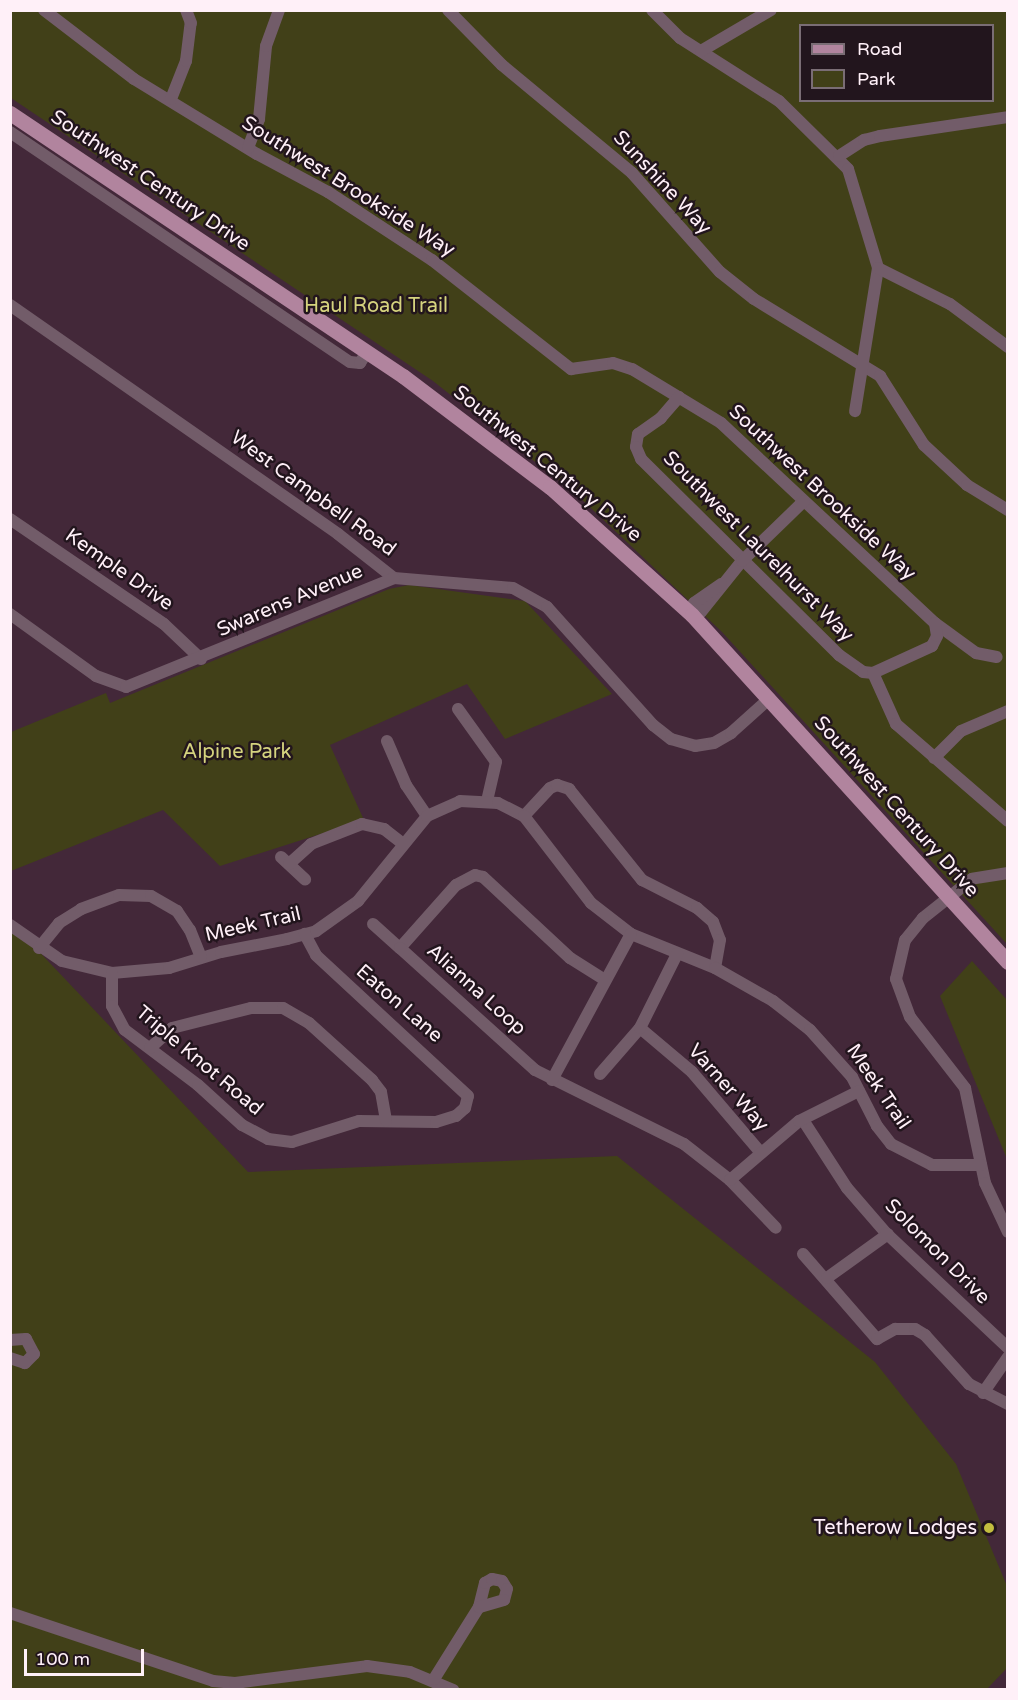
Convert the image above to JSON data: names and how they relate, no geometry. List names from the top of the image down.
{
  "streets": {
    "main road": ["Southwest Century Drive"],
    "street": [
      "Sunshine Way",
      "Southwest Brookside Way",
      "West Campbell Road",
      "Southwest Laurelhurst Way",
      "Kemple Drive",
      "Swarens Avenue",
      "Meek Trail",
      "Alianna Loop",
      "Eaton Lane",
      "Triple Knot Road",
      "Varner Way",
      "Solomon Drive"
    ]
  },
  "crossings": [
    ["Southwest Century Drive", "West Campbell Road"],
    ["Southwest Brookside Way", "Southwest Laurelhurst Way"],
    ["West Campbell Road", "Swarens Avenue"],
    ["Kemple Drive", "Swarens Avenue"],
    ["Meek Trail", "Eaton Lane"],
    ["Meek Trail", "Triple Knot Road"],
    ["Eaton Lane", "Triple Knot Road"]
  ],
  "parks": ["Haul Road Trail", "Alpine Park"],
  "places": ["Tetherow Lodges"],
  "legend": ["Road", "Park"],
  "scale_bar": "100 m"
}
